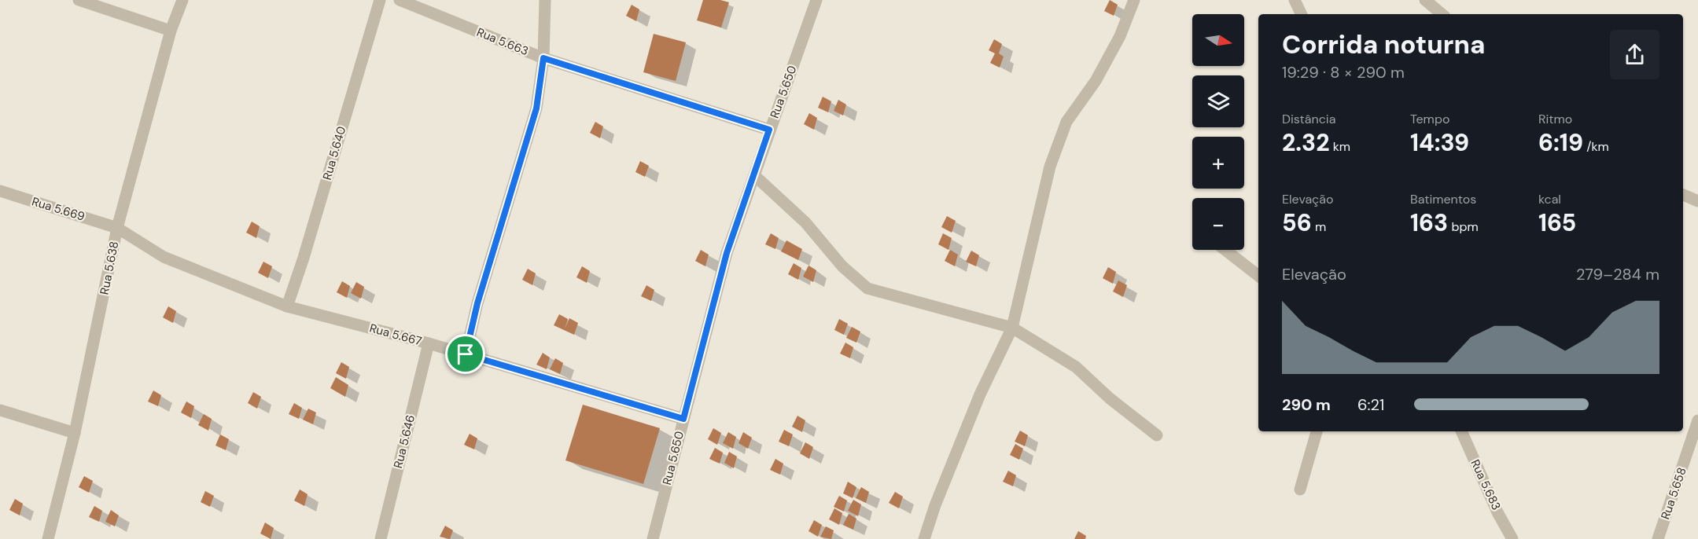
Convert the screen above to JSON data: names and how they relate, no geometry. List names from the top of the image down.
{
  "streets": {
    "street": [
      "Rua 5.663",
      "Rua 5.650",
      "Rua 5.640",
      "Rua 5.669",
      "Rua 5.638",
      "Rua 5.667",
      "Rua 5.646",
      "Rua 5.683",
      "Rua 5.658"
    ]
  },
  "crossings": [
    ["Rua 5.663", "Rua 5.650"],
    ["Rua 5.650", "Rua 5.667"],
    ["Rua 5.640", "Rua 5.667"],
    ["Rua 5.669", "Rua 5.638"],
    ["Rua 5.669", "Rua 5.667"],
    ["Rua 5.638", "Rua 5.667"],
    ["Rua 5.667", "Rua 5.646"]
  ],
  "north": "right",
  "page": {
    "map_buttons": ["+", "−"],
    "heading": ["Corrida noturna", "19:29 · 8 × 290 m"],
    "stats": [
      ["Distância", "2.32 km"],
      ["Tempo", "14:39"],
      ["Ritmo", "6:19 /km"],
      ["Elevação", "56 m"],
      ["Batimentos", "163 bpm"],
      ["kcal", "165"]
    ],
    "chart": ["Elevação", "279–284 m"],
    "list": [
      {
        "name": "290 m",
        "note": "6:21"
      }
    ]
  }
}
